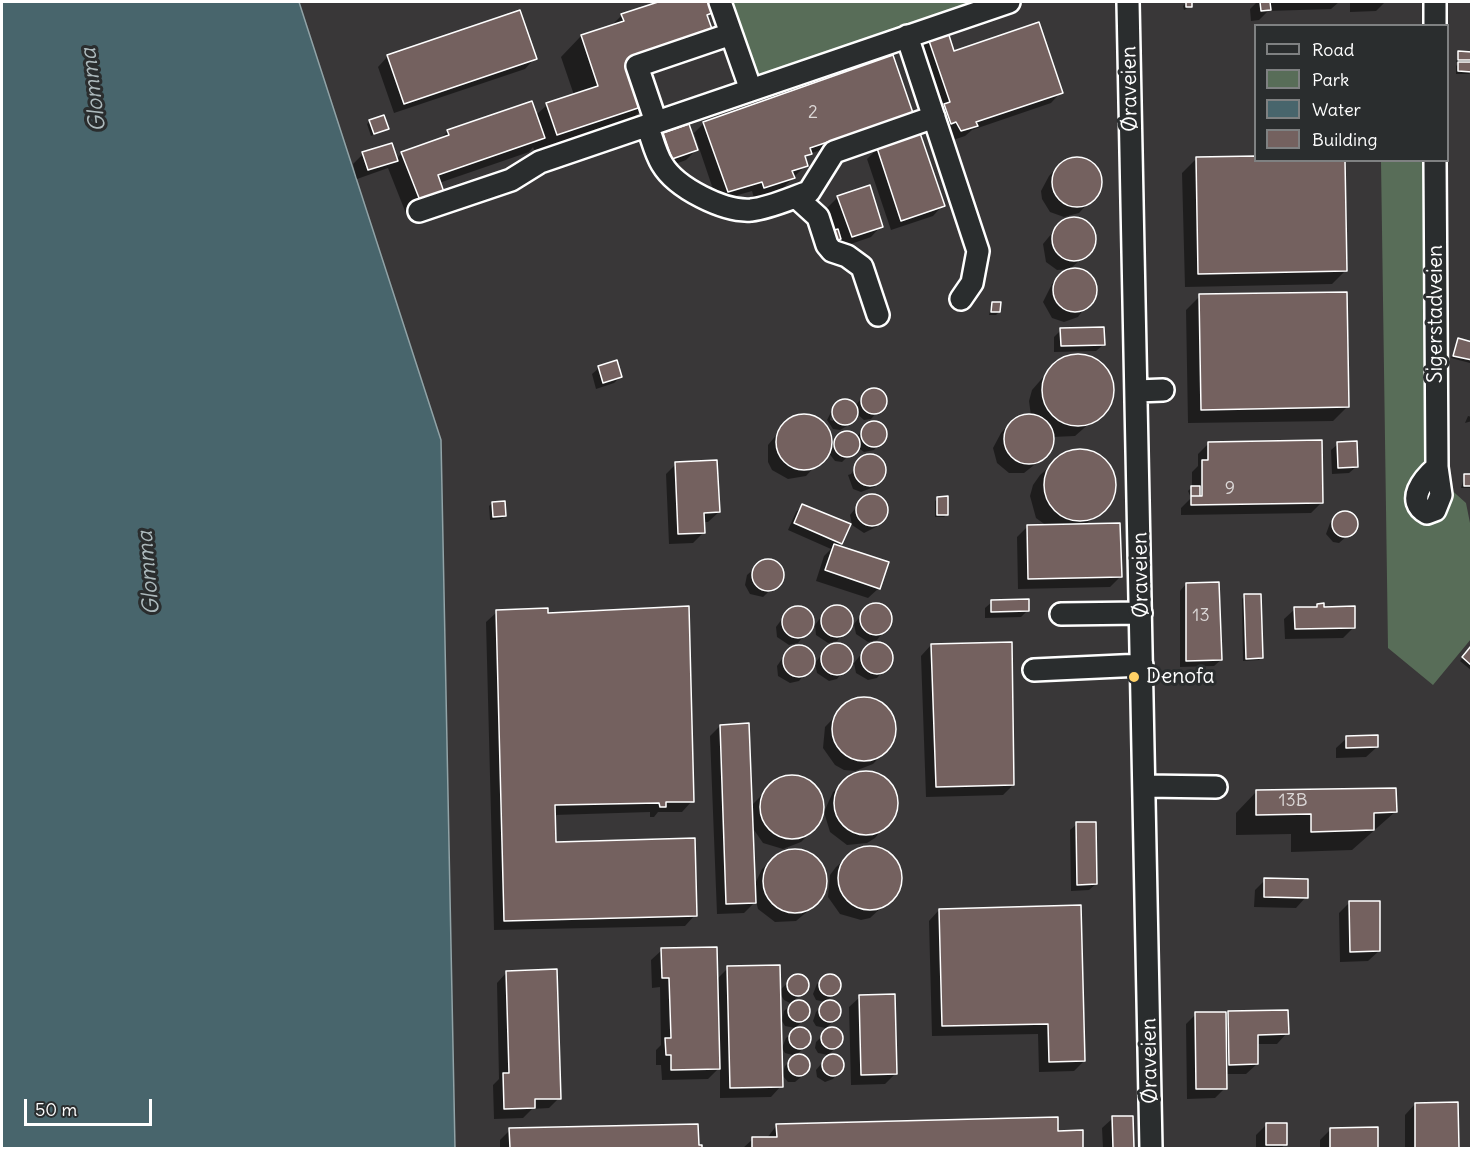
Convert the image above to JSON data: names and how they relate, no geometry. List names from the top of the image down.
{
  "streets": {
    "street": ["Øraveien", "Sigerstadveien"]
  },
  "water": ["Glomma"],
  "places": ["Denofa"],
  "house_numbers": [
    "2",
    "9",
    "13",
    "13B"
  ],
  "legend": [
    "Road",
    "Park",
    "Water",
    "Building"
  ],
  "scale_bar": "50 m"
}
